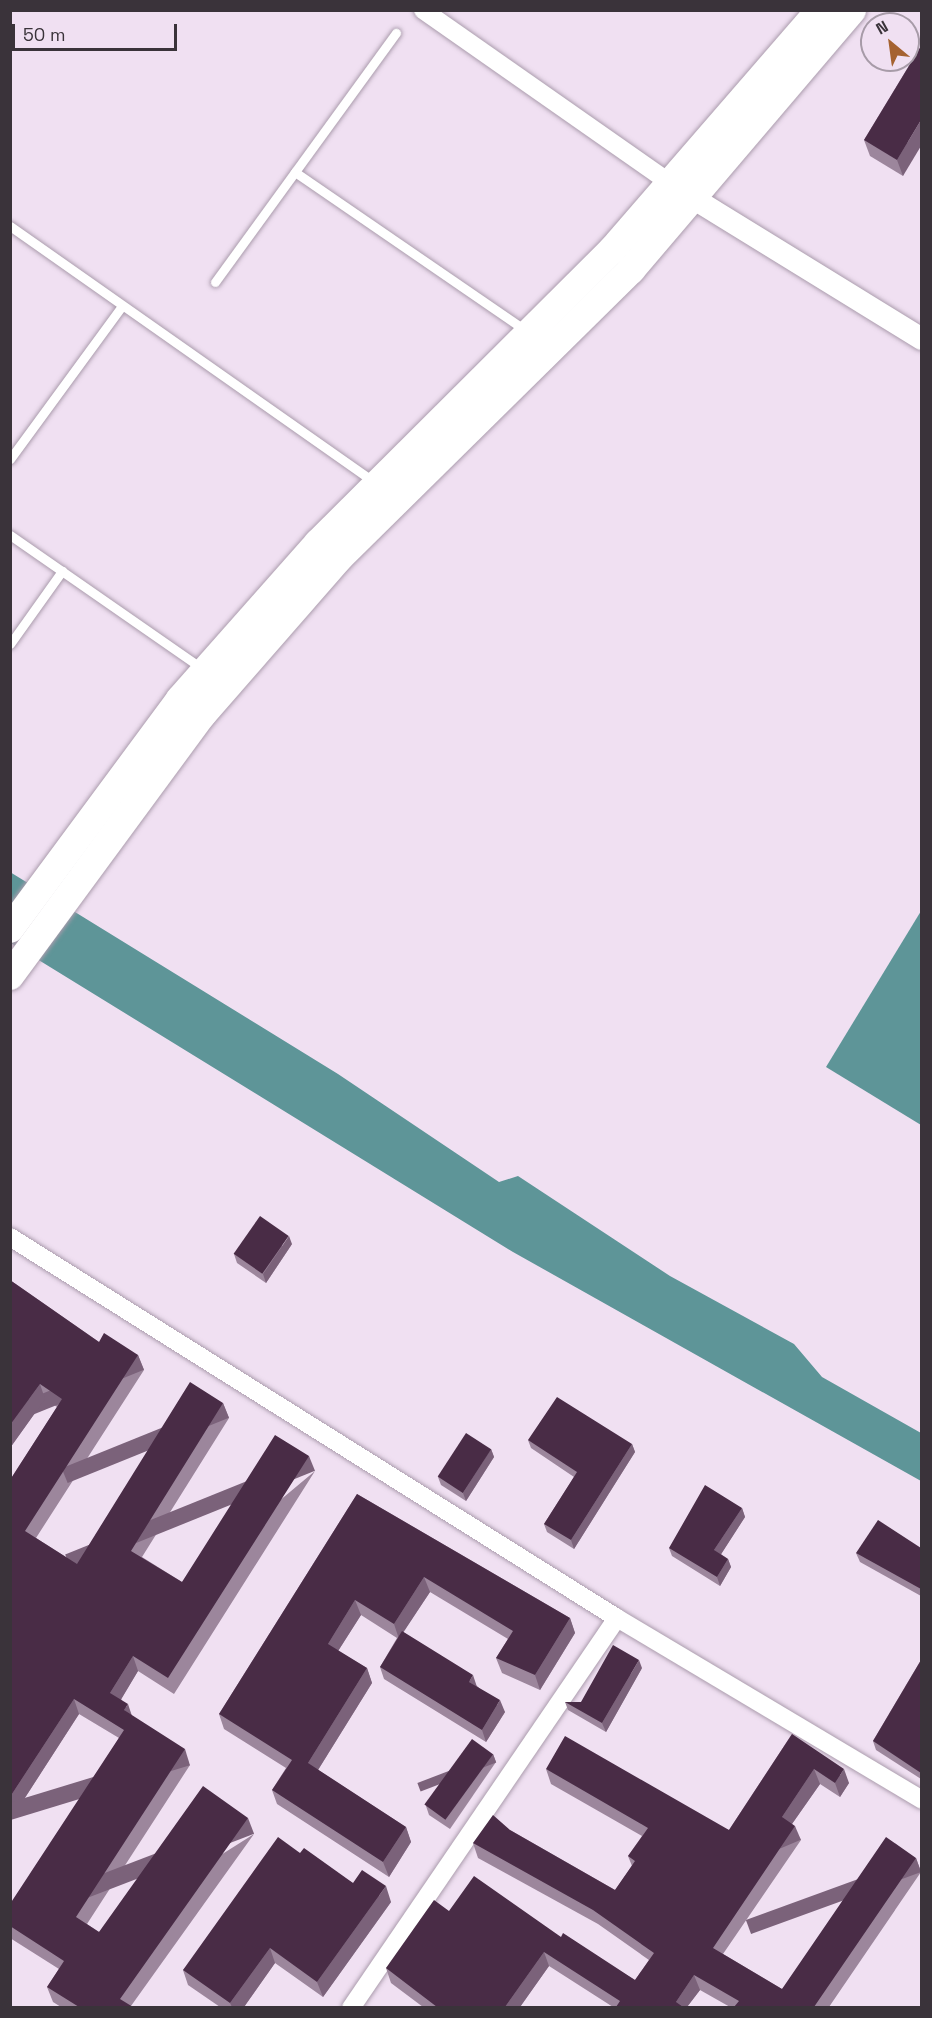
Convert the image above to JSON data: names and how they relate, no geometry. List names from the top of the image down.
{
  "scale_bar": "50 m",
  "north": "top left"
}
